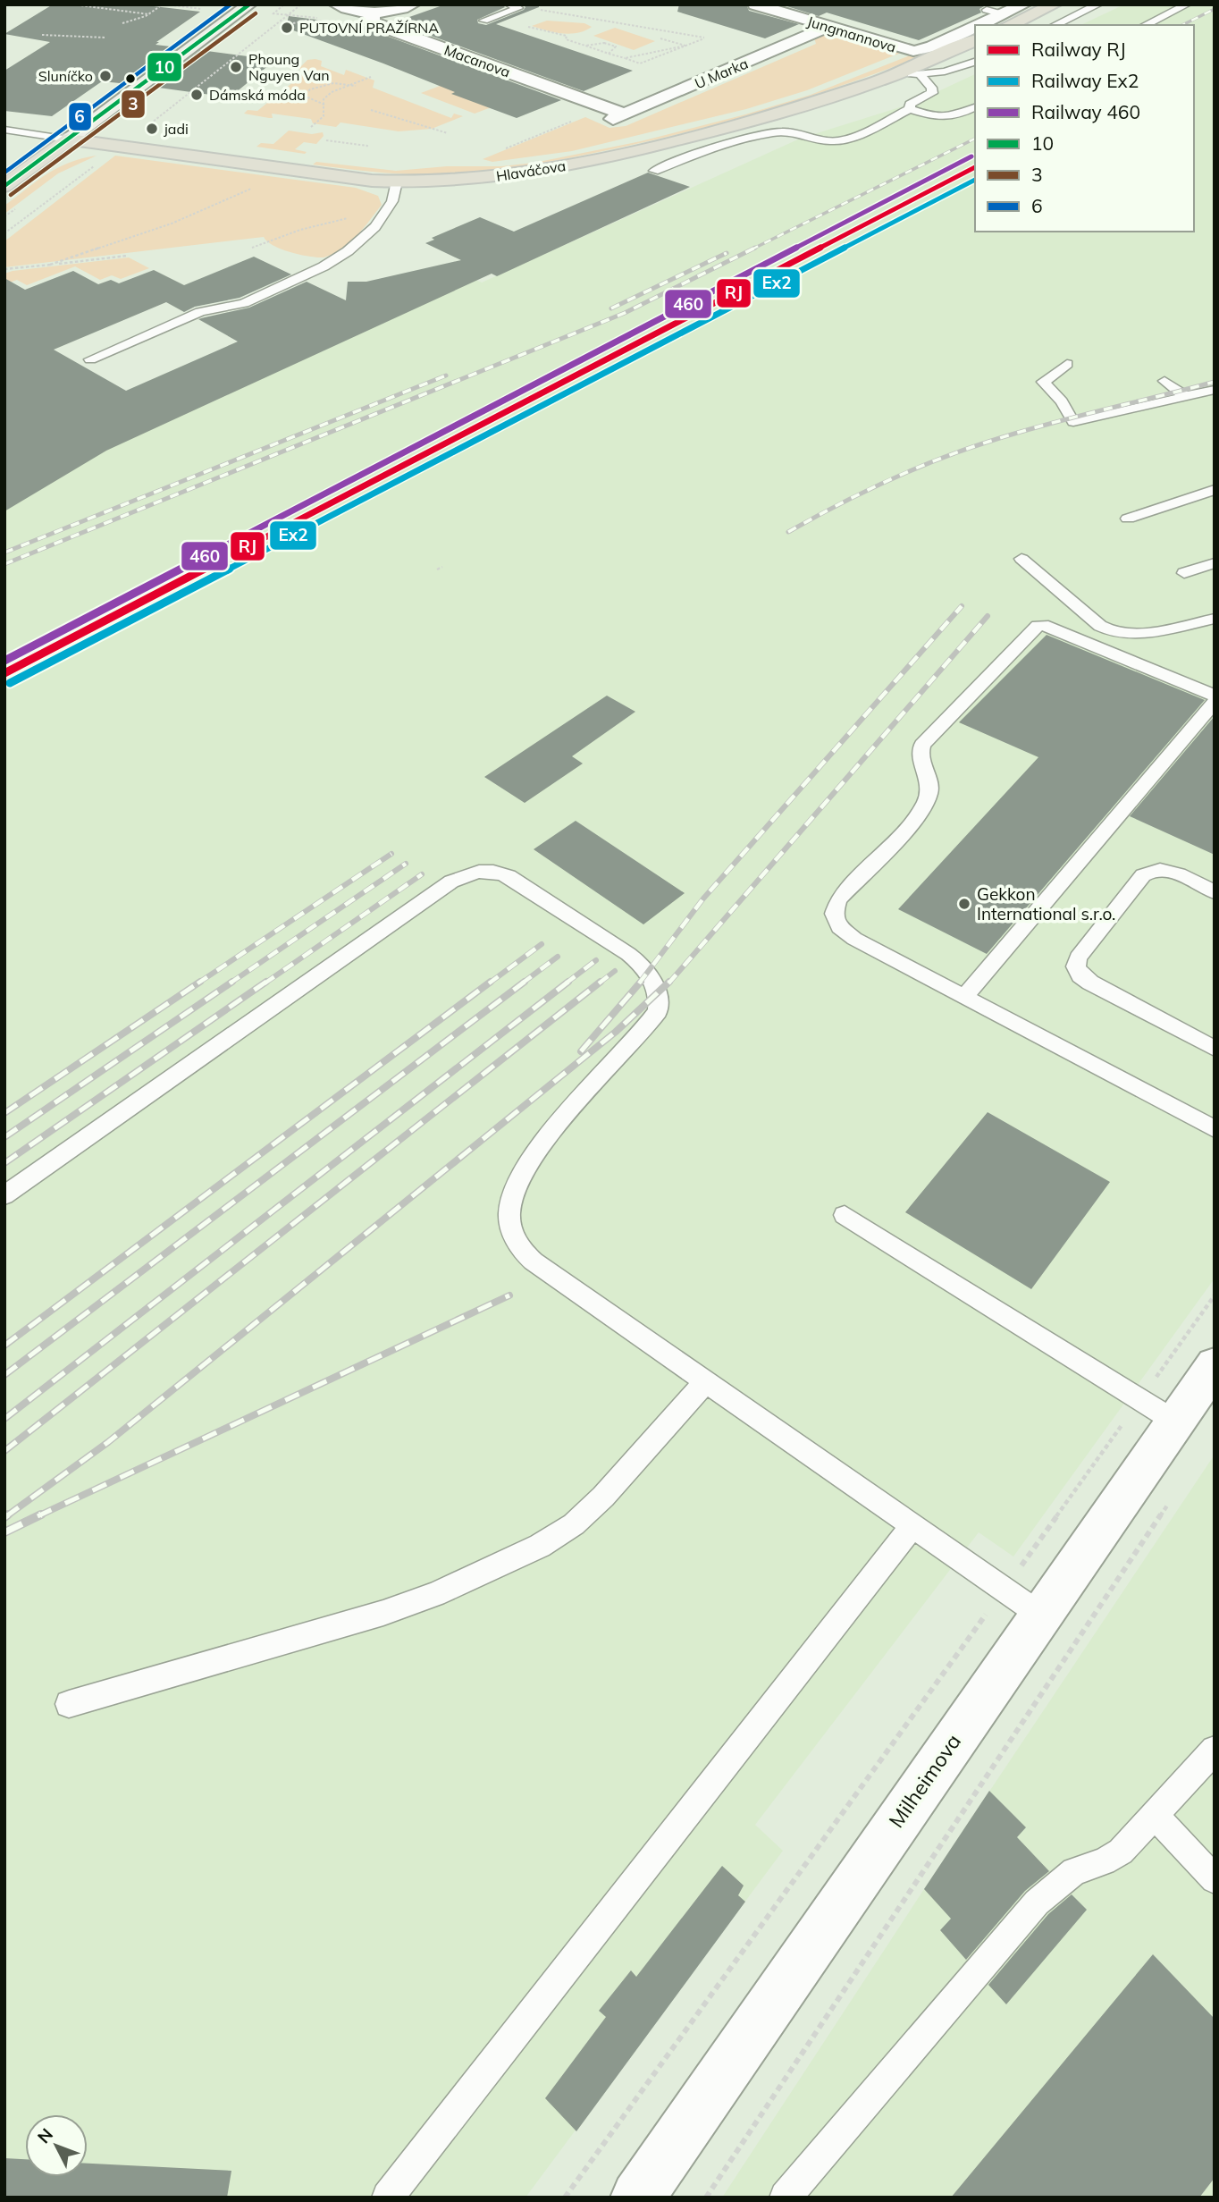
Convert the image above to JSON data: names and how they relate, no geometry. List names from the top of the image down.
{
  "streets": {
    "main road": ["Hlaváčova"],
    "street": [
      "Jungmannova",
      "Macanova",
      "U Marka",
      "Milheimova"
    ]
  },
  "crossings": [
    ["Jungmannova", "U Marka"],
    ["Macanova", "U Marka"]
  ],
  "places": [
    "PUTOVNÍ PRAŽÍRNA",
    "Phoung Nguyen Van",
    "Sluníčko",
    "Dámská móda",
    "jadi",
    "Gekkon International s.r.o."
  ],
  "lines": [
    "transit line 10",
    "transit line 6",
    "transit line 3",
    "rail line 460",
    "rail line RJ",
    "rail line Ex2"
  ],
  "legend": [
    "Railway RJ",
    "Railway Ex2",
    "Railway 460",
    "10",
    "3",
    "6"
  ],
  "north": "top left"
}
